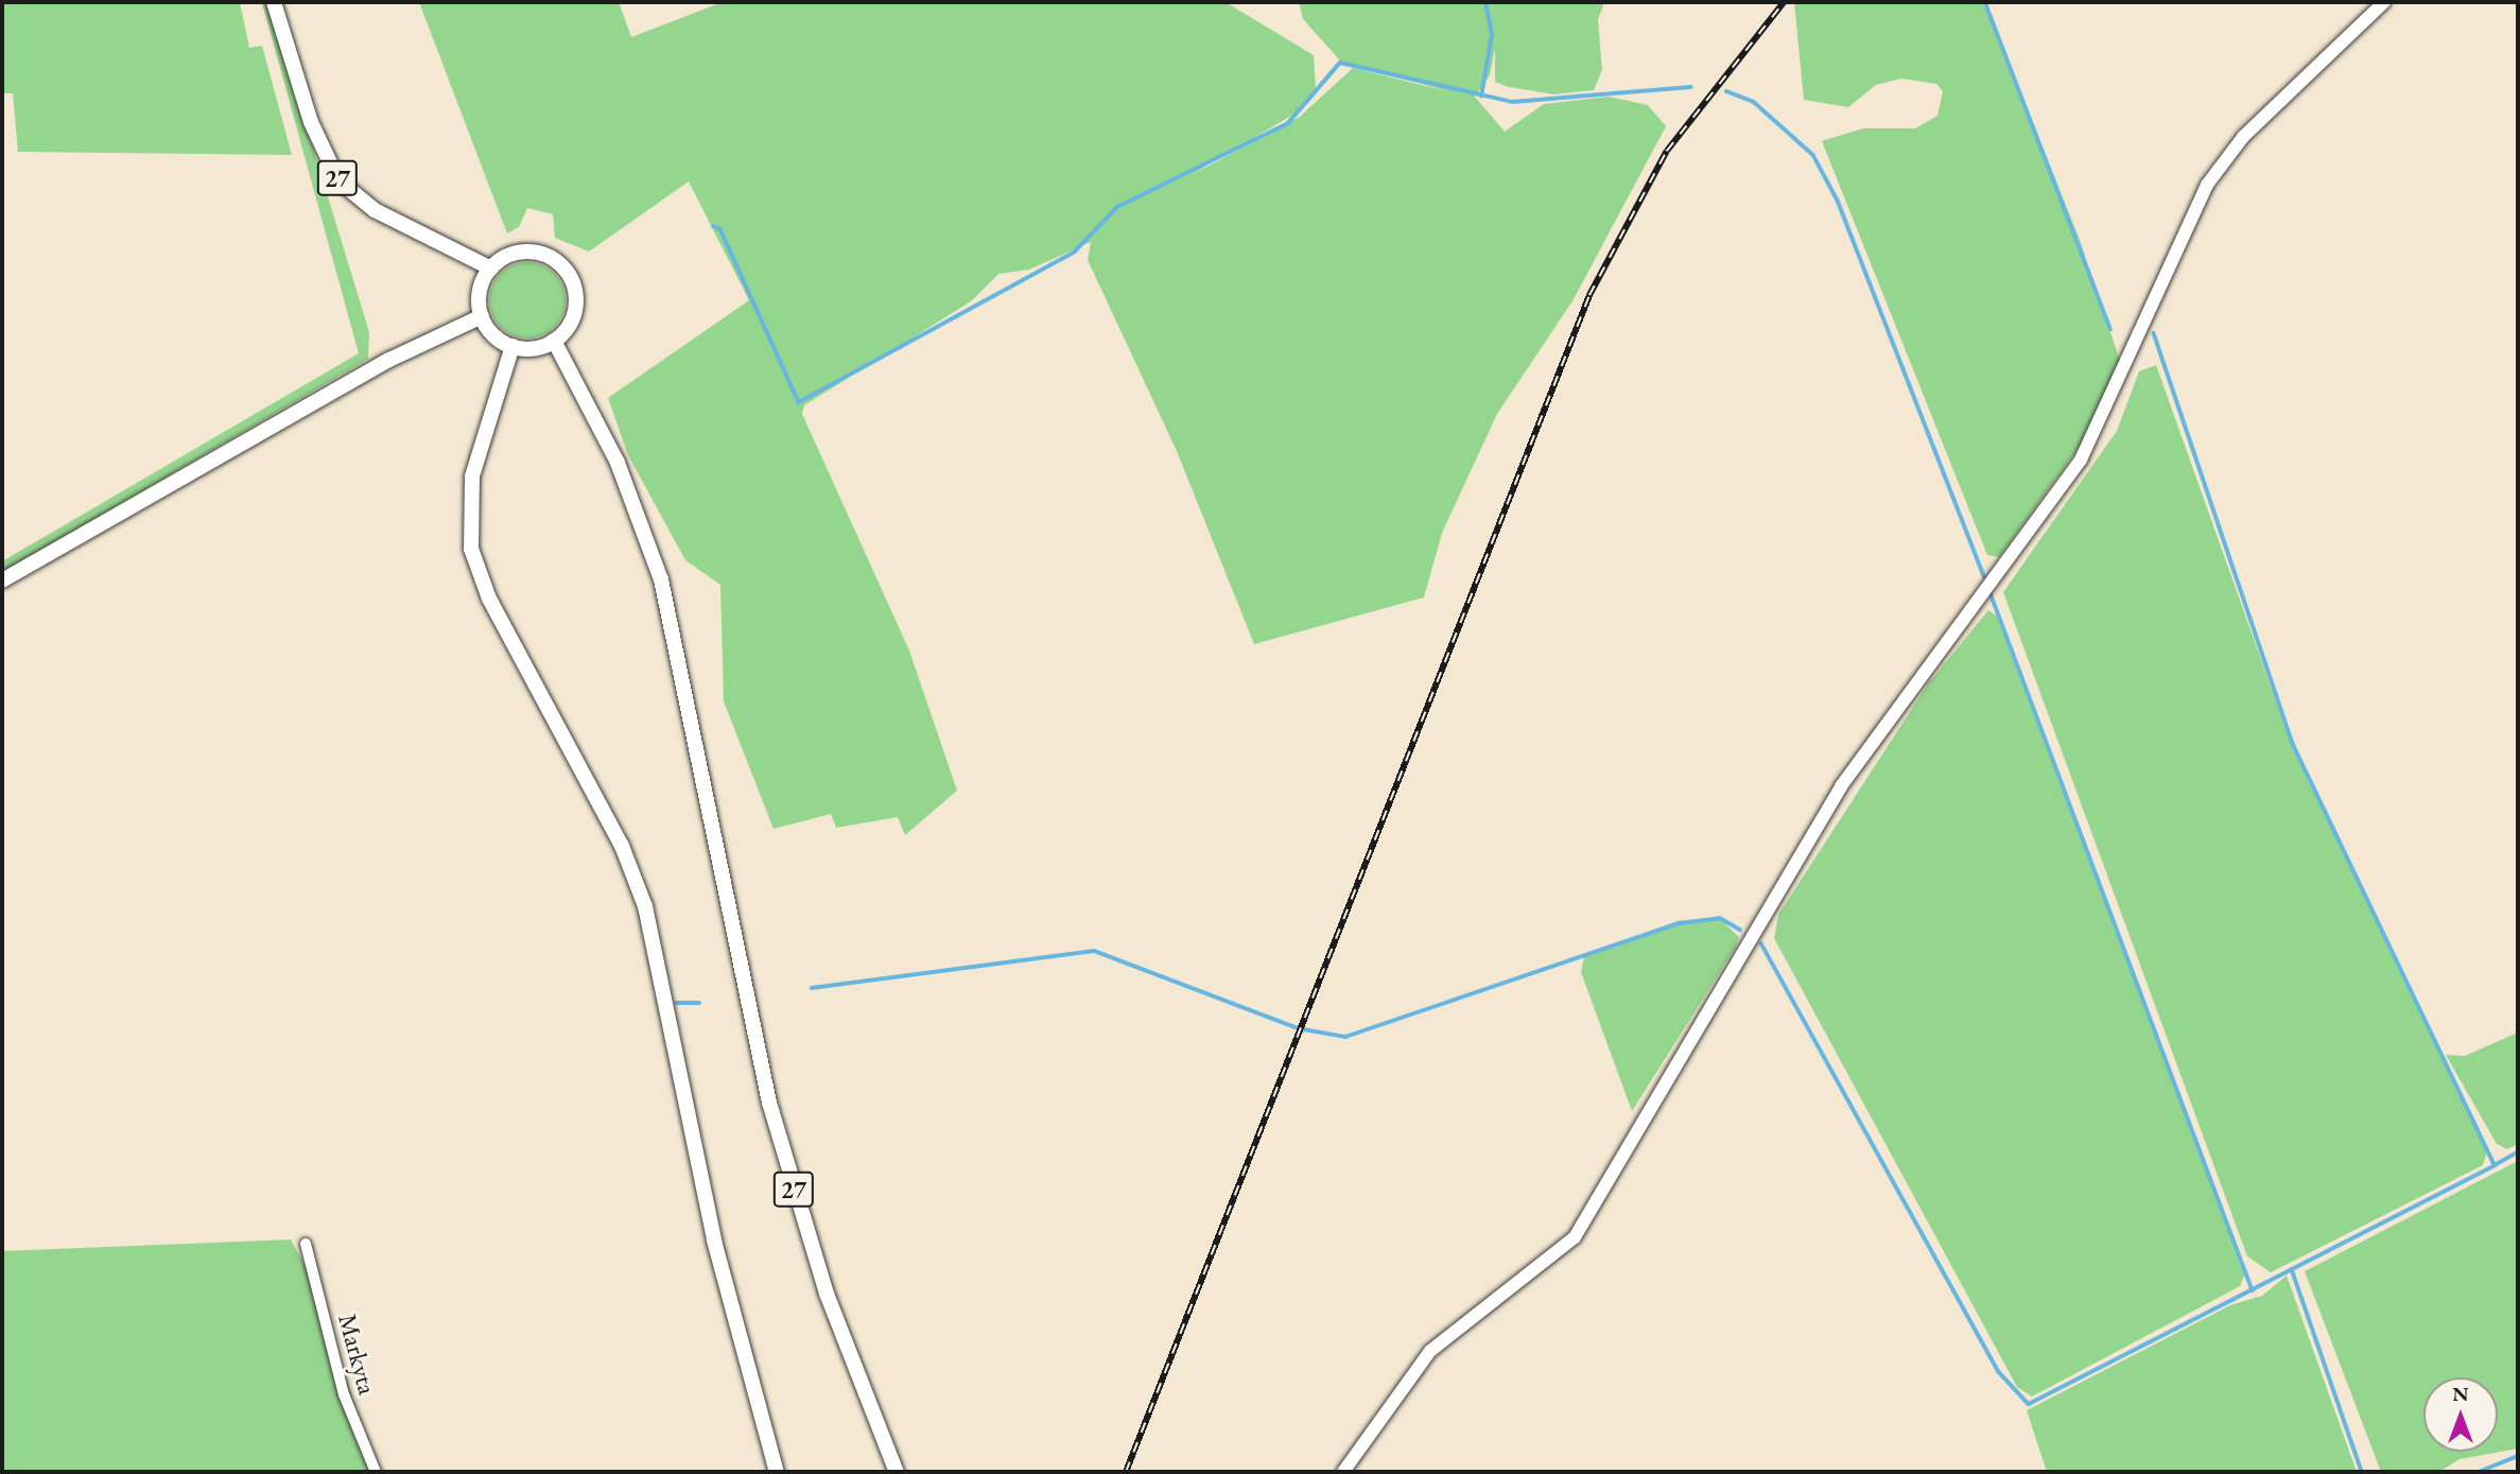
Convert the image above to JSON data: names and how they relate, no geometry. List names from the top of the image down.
{
  "streets": {
    "main road": ["27"],
    "street": ["Markyta"]
  },
  "north": "top"
}
